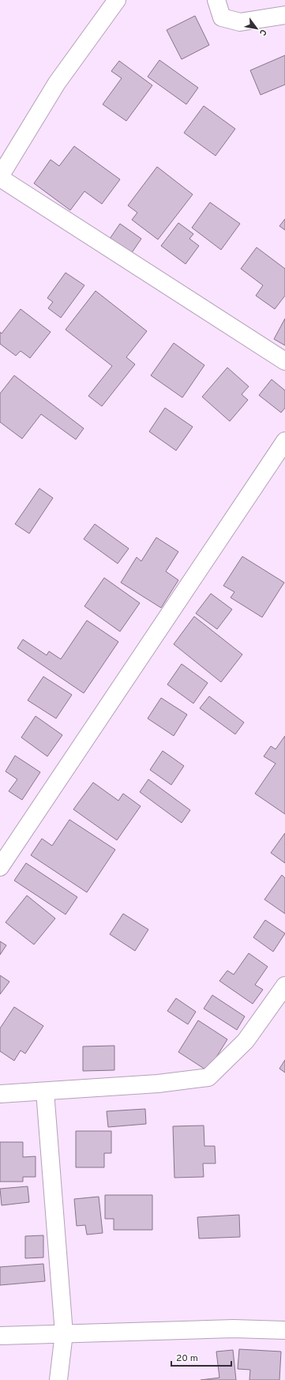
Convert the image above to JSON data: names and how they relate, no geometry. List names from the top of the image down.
{
  "scale_bar": "20 m",
  "north": "bottom right"
}
